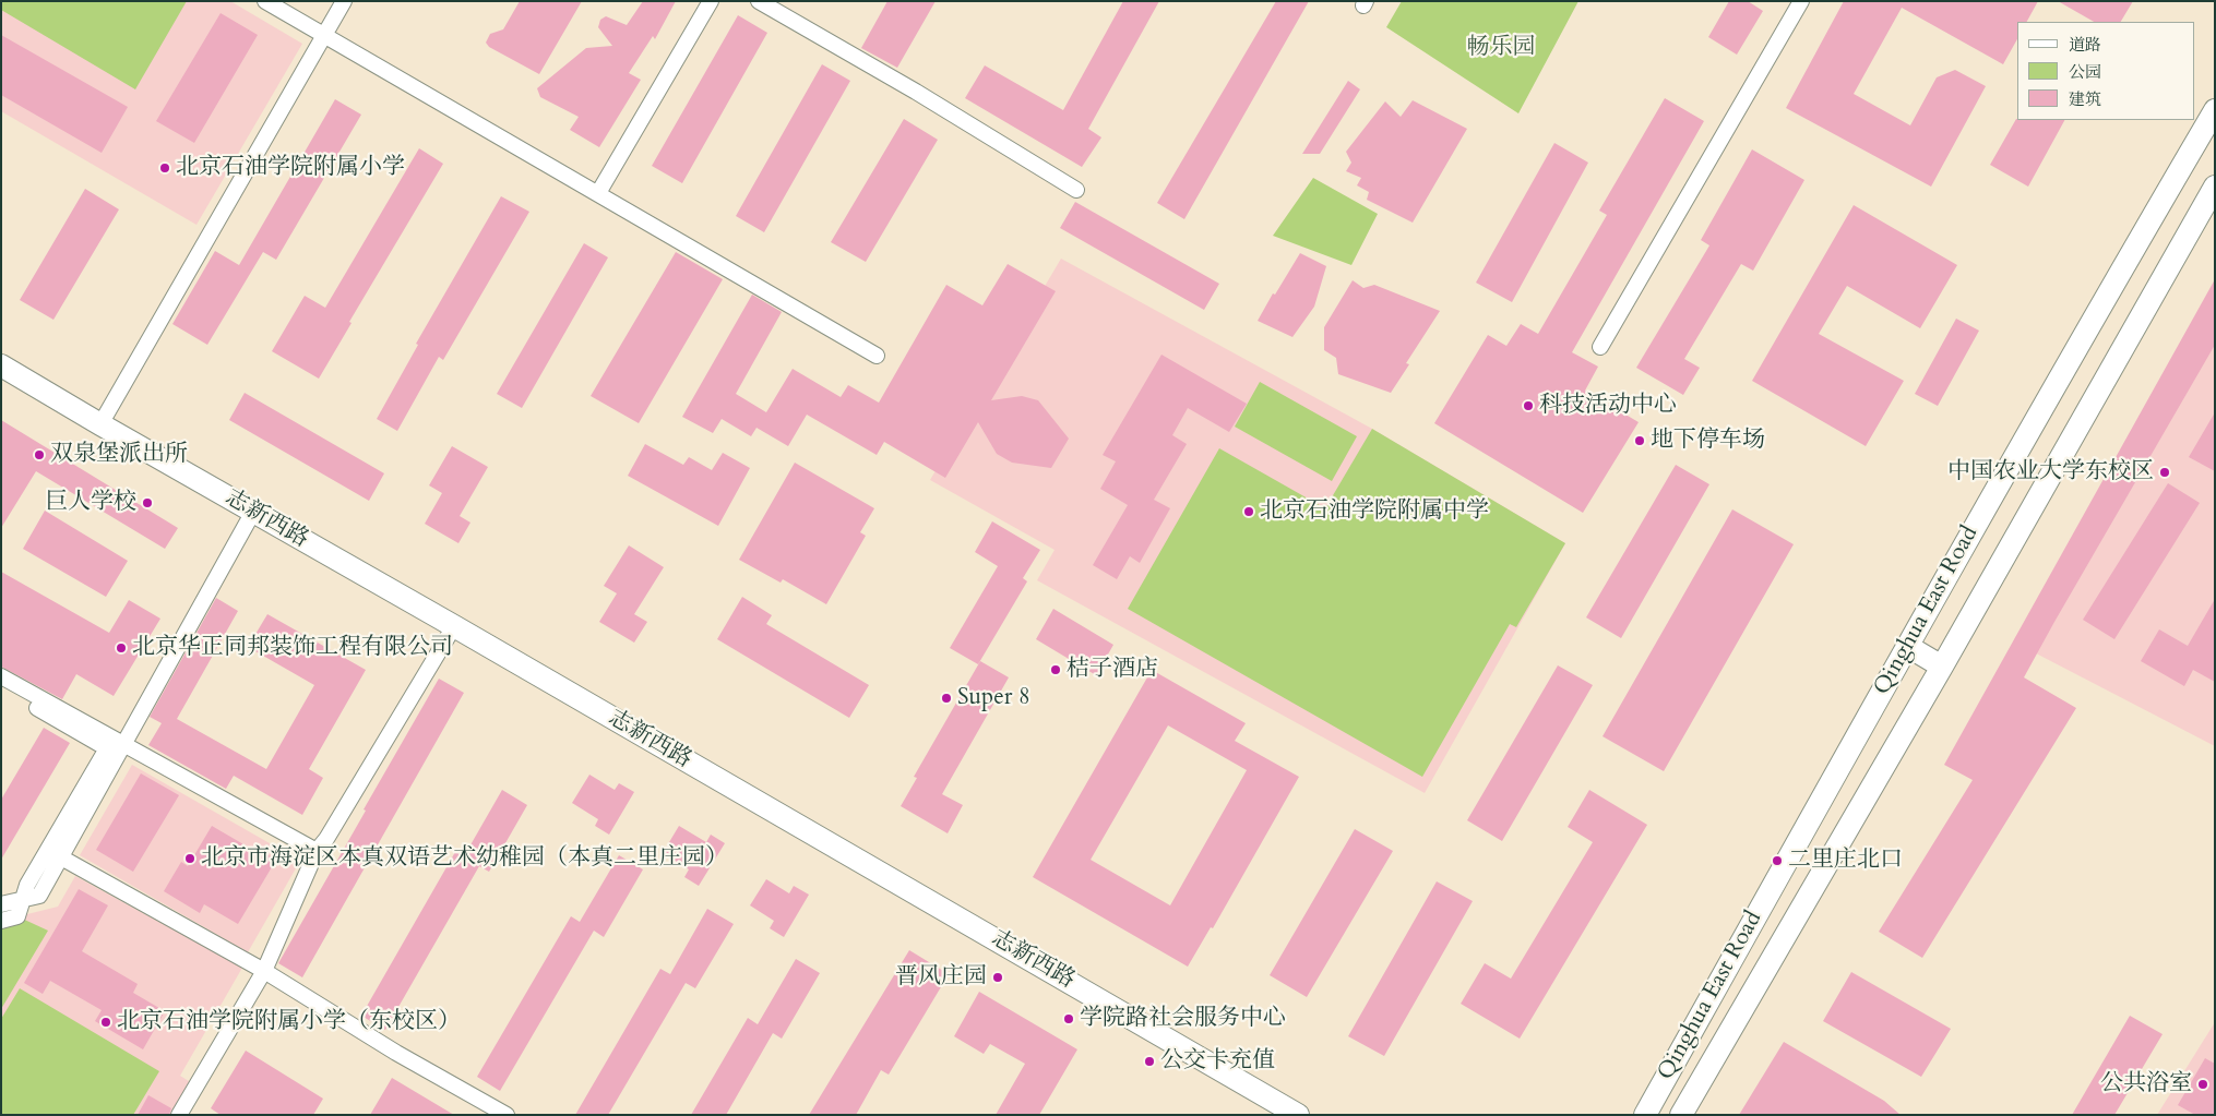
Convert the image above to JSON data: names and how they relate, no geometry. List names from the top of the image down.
{
  "streets": {
    "main road": ["志新西路", "Qinghua East Road"]
  },
  "parks": ["畅乐园"],
  "places": [
    "北京石油学院附属小学",
    "科技活动中心",
    "地下停车场",
    "双泉堡派出所",
    "中国农业大学东校区",
    "巨人学校",
    "北京石油学院附属中学",
    "北京华正同邦装饰工程有限公司",
    "桔子酒店",
    "Super 8",
    "北京市海淀区本真双语艺术幼稚园（本真二里庄园）",
    "二里庄北口",
    "晋风庄园",
    "学院路社会服务中心",
    "北京石油学院附属小学（东校区）",
    "公交卡充值",
    "公共浴室"
  ],
  "legend": ["道路", "公园", "建筑"]
}
